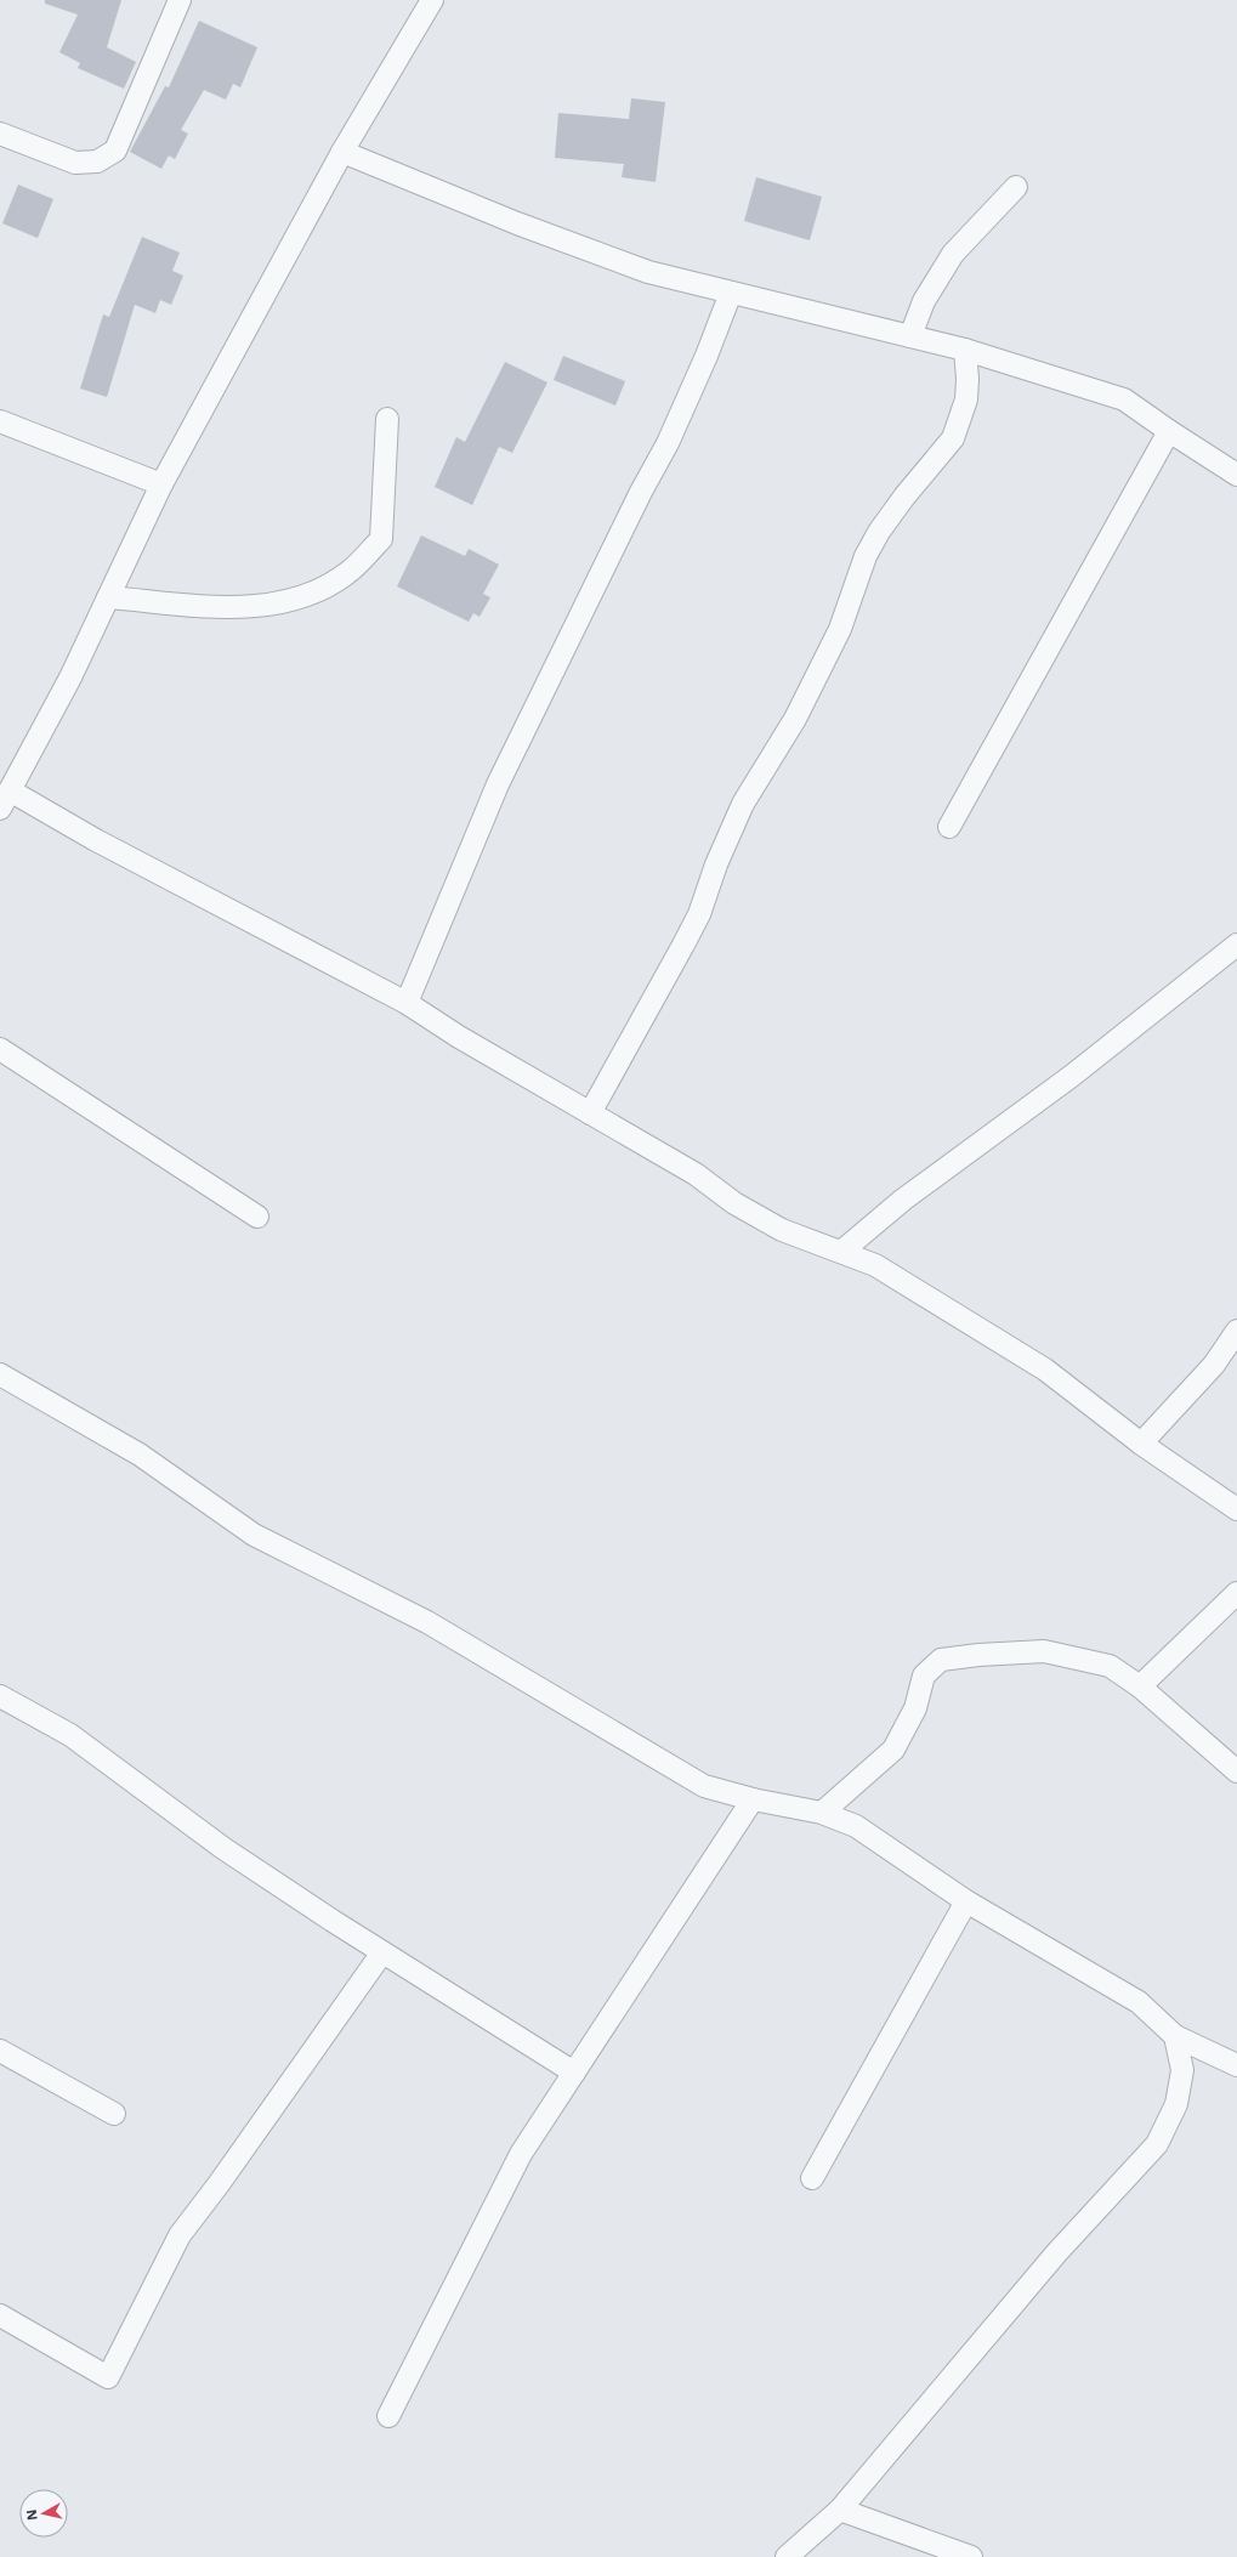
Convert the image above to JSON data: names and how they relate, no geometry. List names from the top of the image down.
{
  "north": "left"
}
